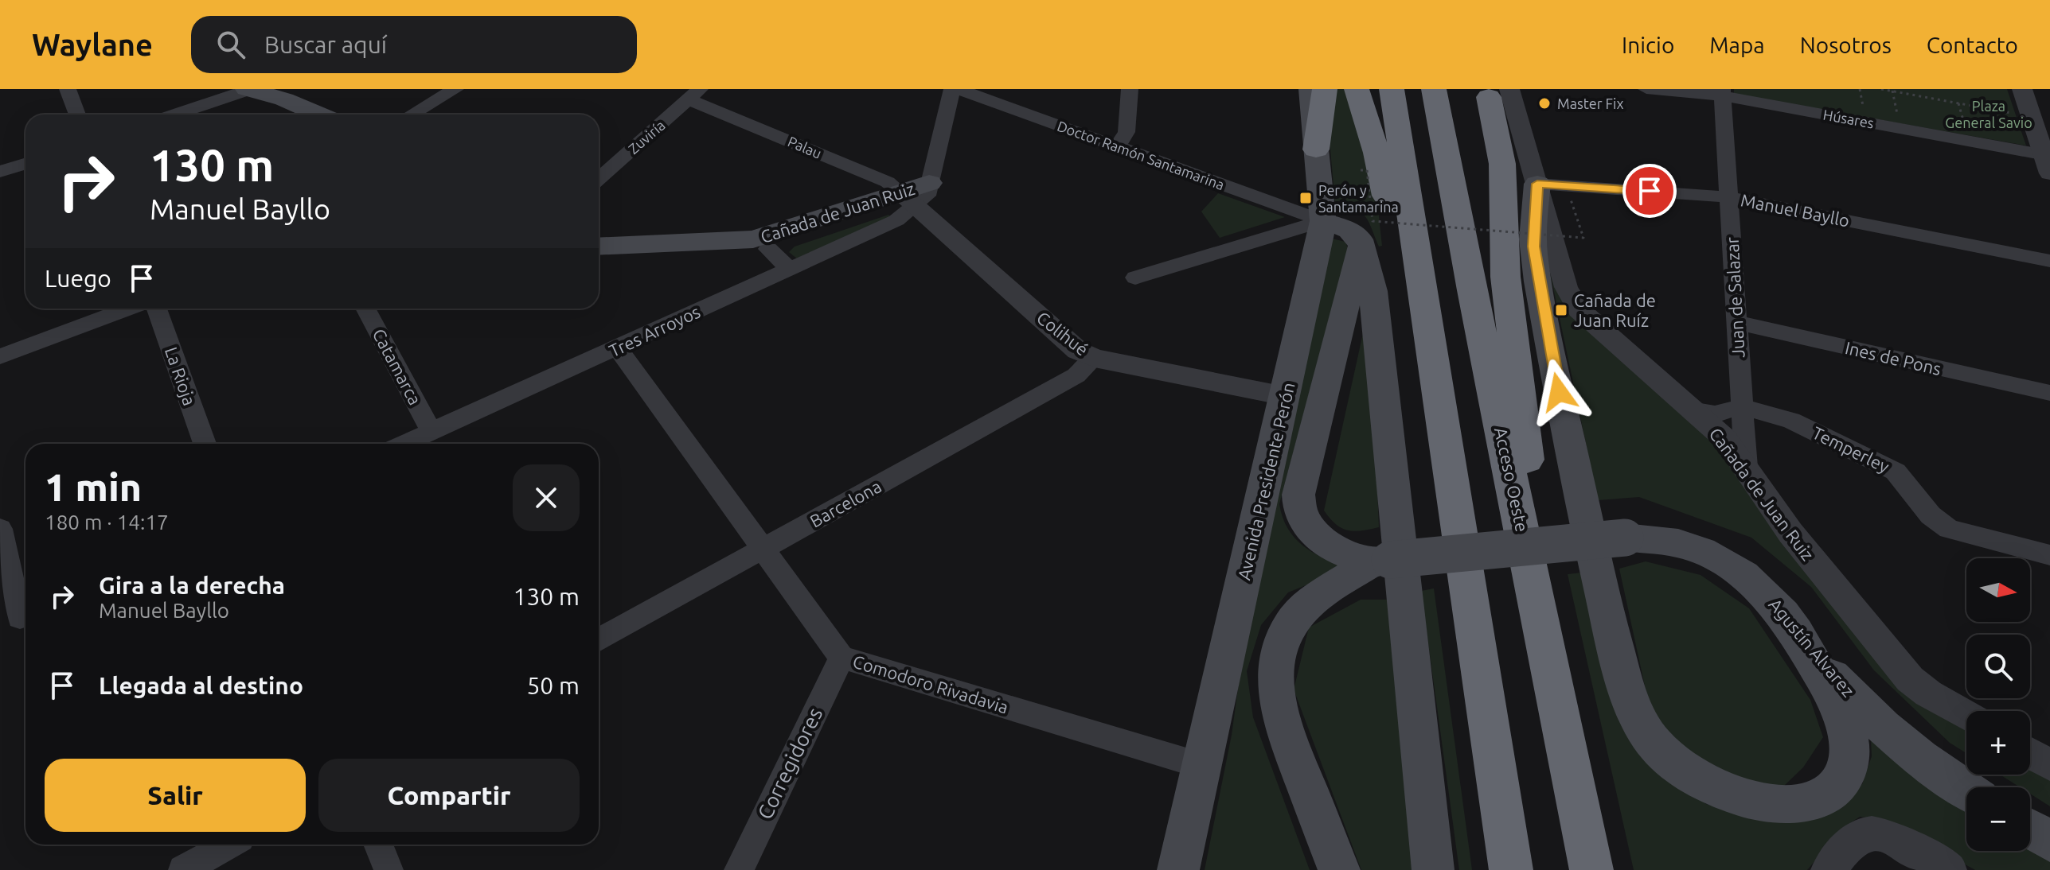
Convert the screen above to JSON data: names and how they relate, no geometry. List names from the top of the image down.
{
  "streets": {
    "highway": ["Acceso Oeste"],
    "main road": ["Cañada de Juan Ruiz", "Avenida Presidente Perón", "Agustín Alvarez"],
    "street": [
      "Húsares",
      "Zuviría",
      "Palau",
      "Doctor Ramón Santamarina",
      "Manuel Bayllo",
      "Juan de Salazar",
      "Tres Arroyos",
      "Colihué",
      "Ines de Pons",
      "Catamarca",
      "La Rioja",
      "Temperley",
      "Barcelona",
      "Comodoro Rivadavia",
      "Corregidores"
    ]
  },
  "crossings": [
    ["Húsares", "Juan de Salazar"],
    ["Zuviría", "Palau"],
    ["Palau", "Cañada de Juan Ruiz"],
    ["Palau", "Tres Arroyos"],
    ["Palau", "Colihué"],
    ["Doctor Ramón Santamarina", "Avenida Presidente Perón"],
    ["Manuel Bayllo", "Cañada de Juan Ruiz"],
    ["Manuel Bayllo", "Juan de Salazar"],
    ["Cañada de Juan Ruiz", "Juan de Salazar"],
    ["Cañada de Juan Ruiz", "Tres Arroyos"],
    ["Cañada de Juan Ruiz", "Colihué"],
    ["Juan de Salazar", "Ines de Pons"],
    ["Juan de Salazar", "Temperley"],
    ["Tres Arroyos", "Colihué"],
    ["Tres Arroyos", "Catamarca"],
    ["Tres Arroyos", "Comodoro Rivadavia"],
    ["Colihué", "Avenida Presidente Perón"],
    ["Colihué", "Barcelona"],
    ["Avenida Presidente Perón", "Comodoro Rivadavia"],
    ["Barcelona", "Comodoro Rivadavia"],
    ["Comodoro Rivadavia", "Corregidores"]
  ],
  "parks": ["Plaza General Savio"],
  "places": {
    "other": ["Master Fix"],
    "transit": ["Perón y Santamarina", "Cañada de Juan Ruíz"]
  },
  "north": "right",
  "page": {
    "header": "Waylane",
    "search": "Buscar aquí",
    "nav": [
      "Inicio",
      "Mapa",
      "Nosotros",
      "Contacto"
    ],
    "turn": ["130 m", "Manuel Bayllo"],
    "then": "Luego",
    "heading": ["1 min", "180 m · 14:17"],
    "list": [
      {
        "name": "Gira a la derecha",
        "note": "Manuel Bayllo",
        "value": "130 m"
      },
      {
        "name": "Llegada al destino",
        "value": "50 m"
      }
    ],
    "map_buttons": ["+", "−"],
    "buttons": ["Salir", "Compartir"]
  }
}
